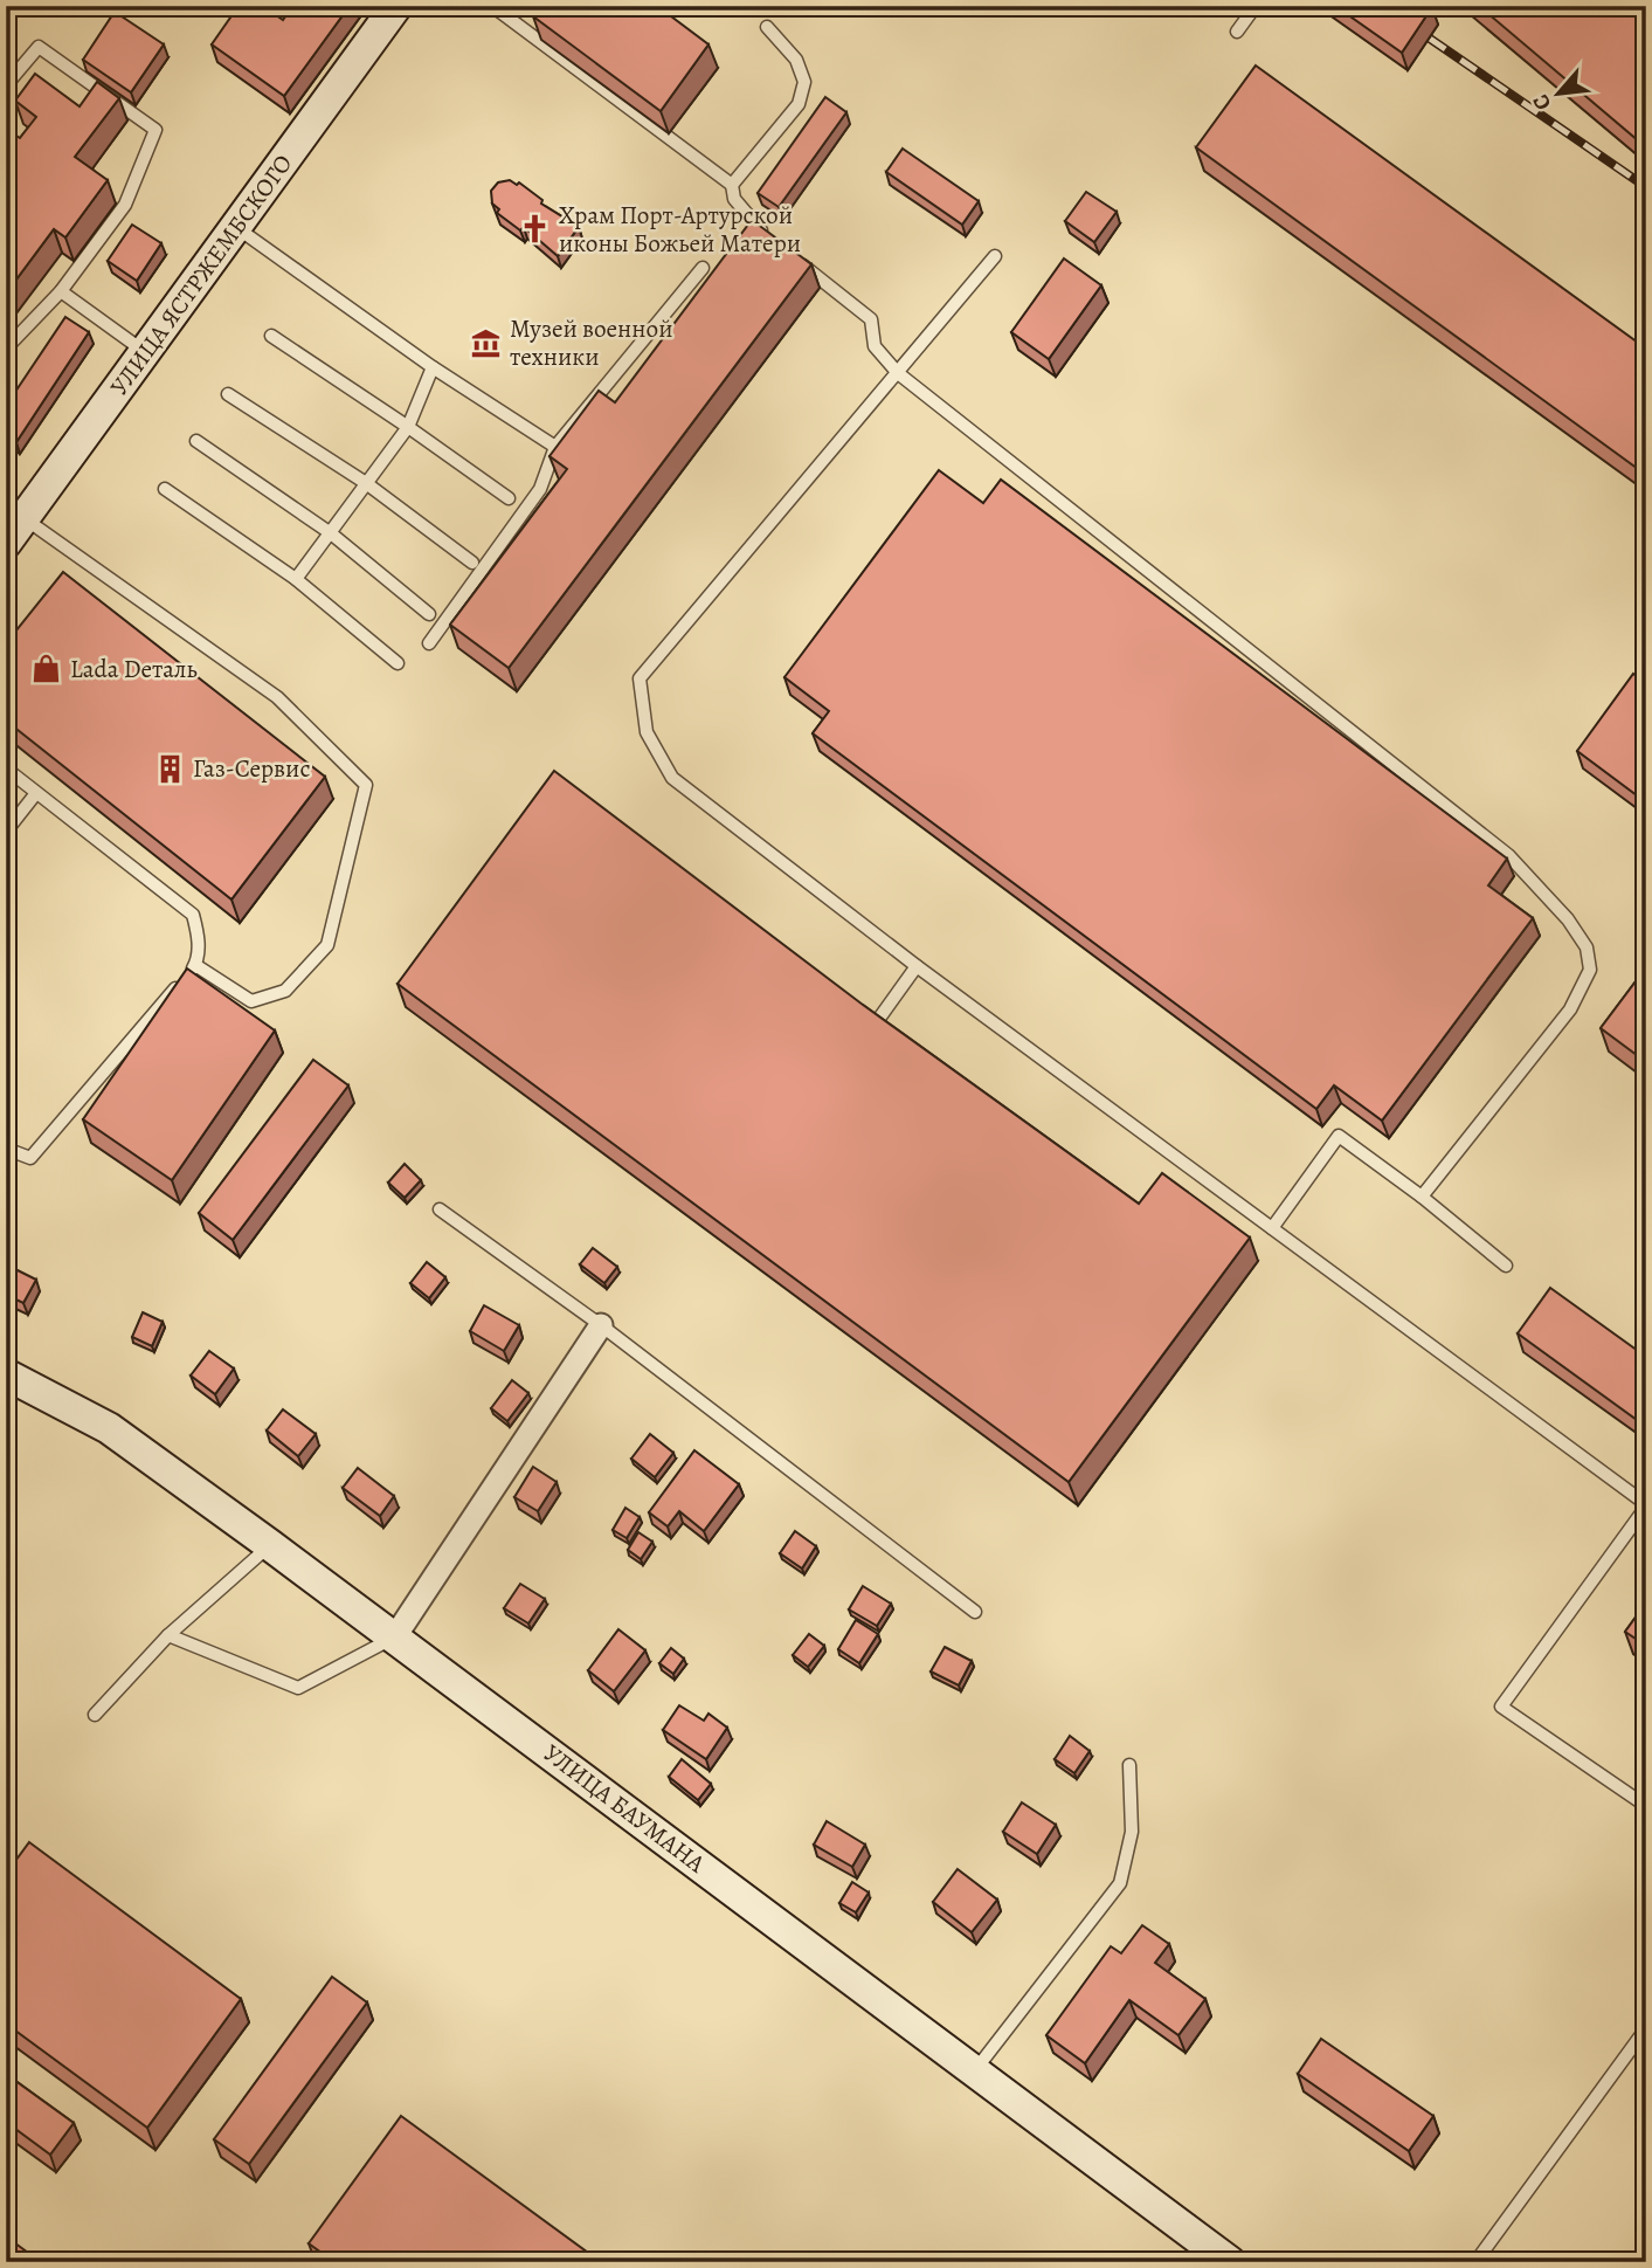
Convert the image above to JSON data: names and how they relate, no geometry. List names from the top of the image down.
{
  "streets": {
    "main road": ["УЛИЦА ЯСТРЖЕМБСКОГО", "УЛИЦА БАУМАНА"]
  },
  "places": {
    "church": ["Храм Порт-Артурской иконы Божьей Матери"],
    "museum": ["Музей военной техники"],
    "shop": ["Lada Dеталь"],
    "building": ["Газ-Сервис"]
  },
  "north": "bottom left"
}
